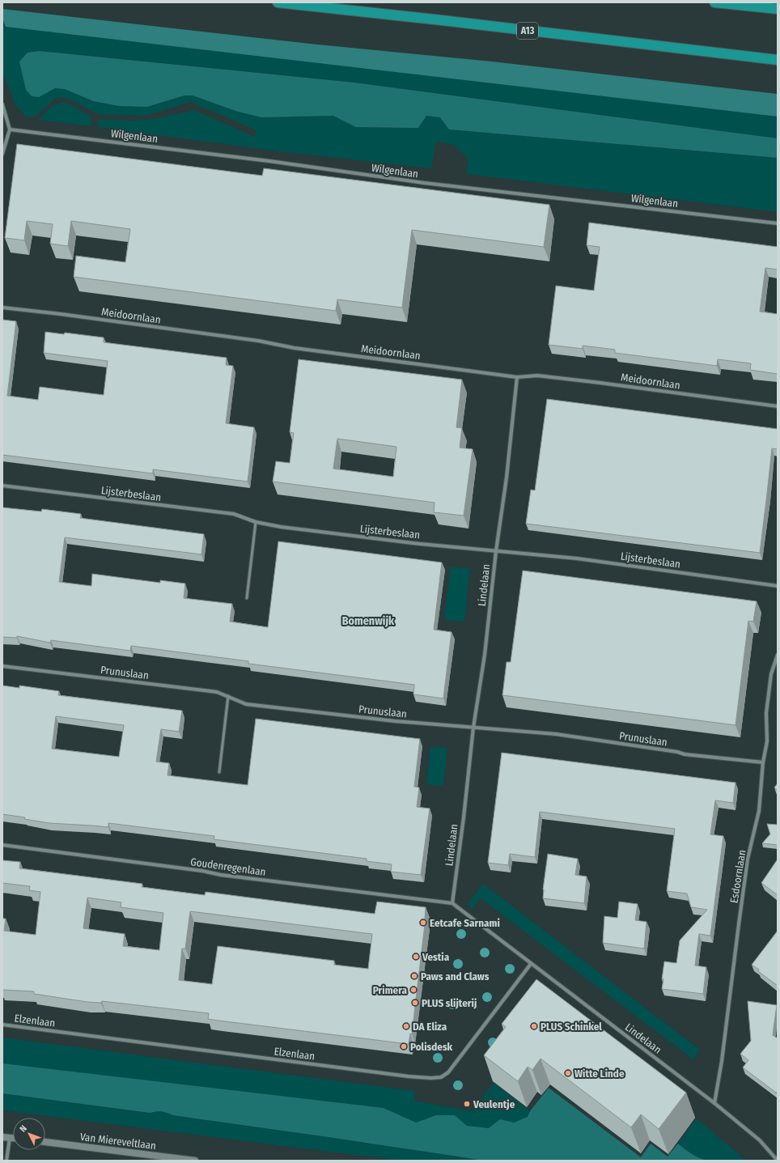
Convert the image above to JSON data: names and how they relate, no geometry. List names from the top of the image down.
{
  "streets": {
    "highway": ["A13"],
    "main road": ["Van Miereveltlaan"],
    "street": [
      "Wilgenlaan",
      "Meidoornlaan",
      "Lijsterbeslaan",
      "Lindelaan",
      "Prunuslaan",
      "Goudenregenlaan",
      "Esdoornlaan",
      "Elzenlaan"
    ]
  },
  "crossings": [
    ["Meidoornlaan", "Lindelaan"],
    ["Lijsterbeslaan", "Lindelaan"],
    ["Lindelaan", "Prunuslaan"],
    ["Lindelaan", "Goudenregenlaan"],
    ["Lindelaan", "Esdoornlaan"],
    ["Lindelaan", "Elzenlaan"],
    ["Prunuslaan", "Esdoornlaan"]
  ],
  "districts": ["Bomenwijk"],
  "places": [
    "Eetcafe Sarnami",
    "Vestia",
    "Paws and Claws",
    "Primera",
    "PLUS slijterij",
    "DA Eliza",
    "PLUS Schinkel",
    "Polisdesk",
    "Witte Linde",
    "Veulentje"
  ],
  "north": "top left"
}
